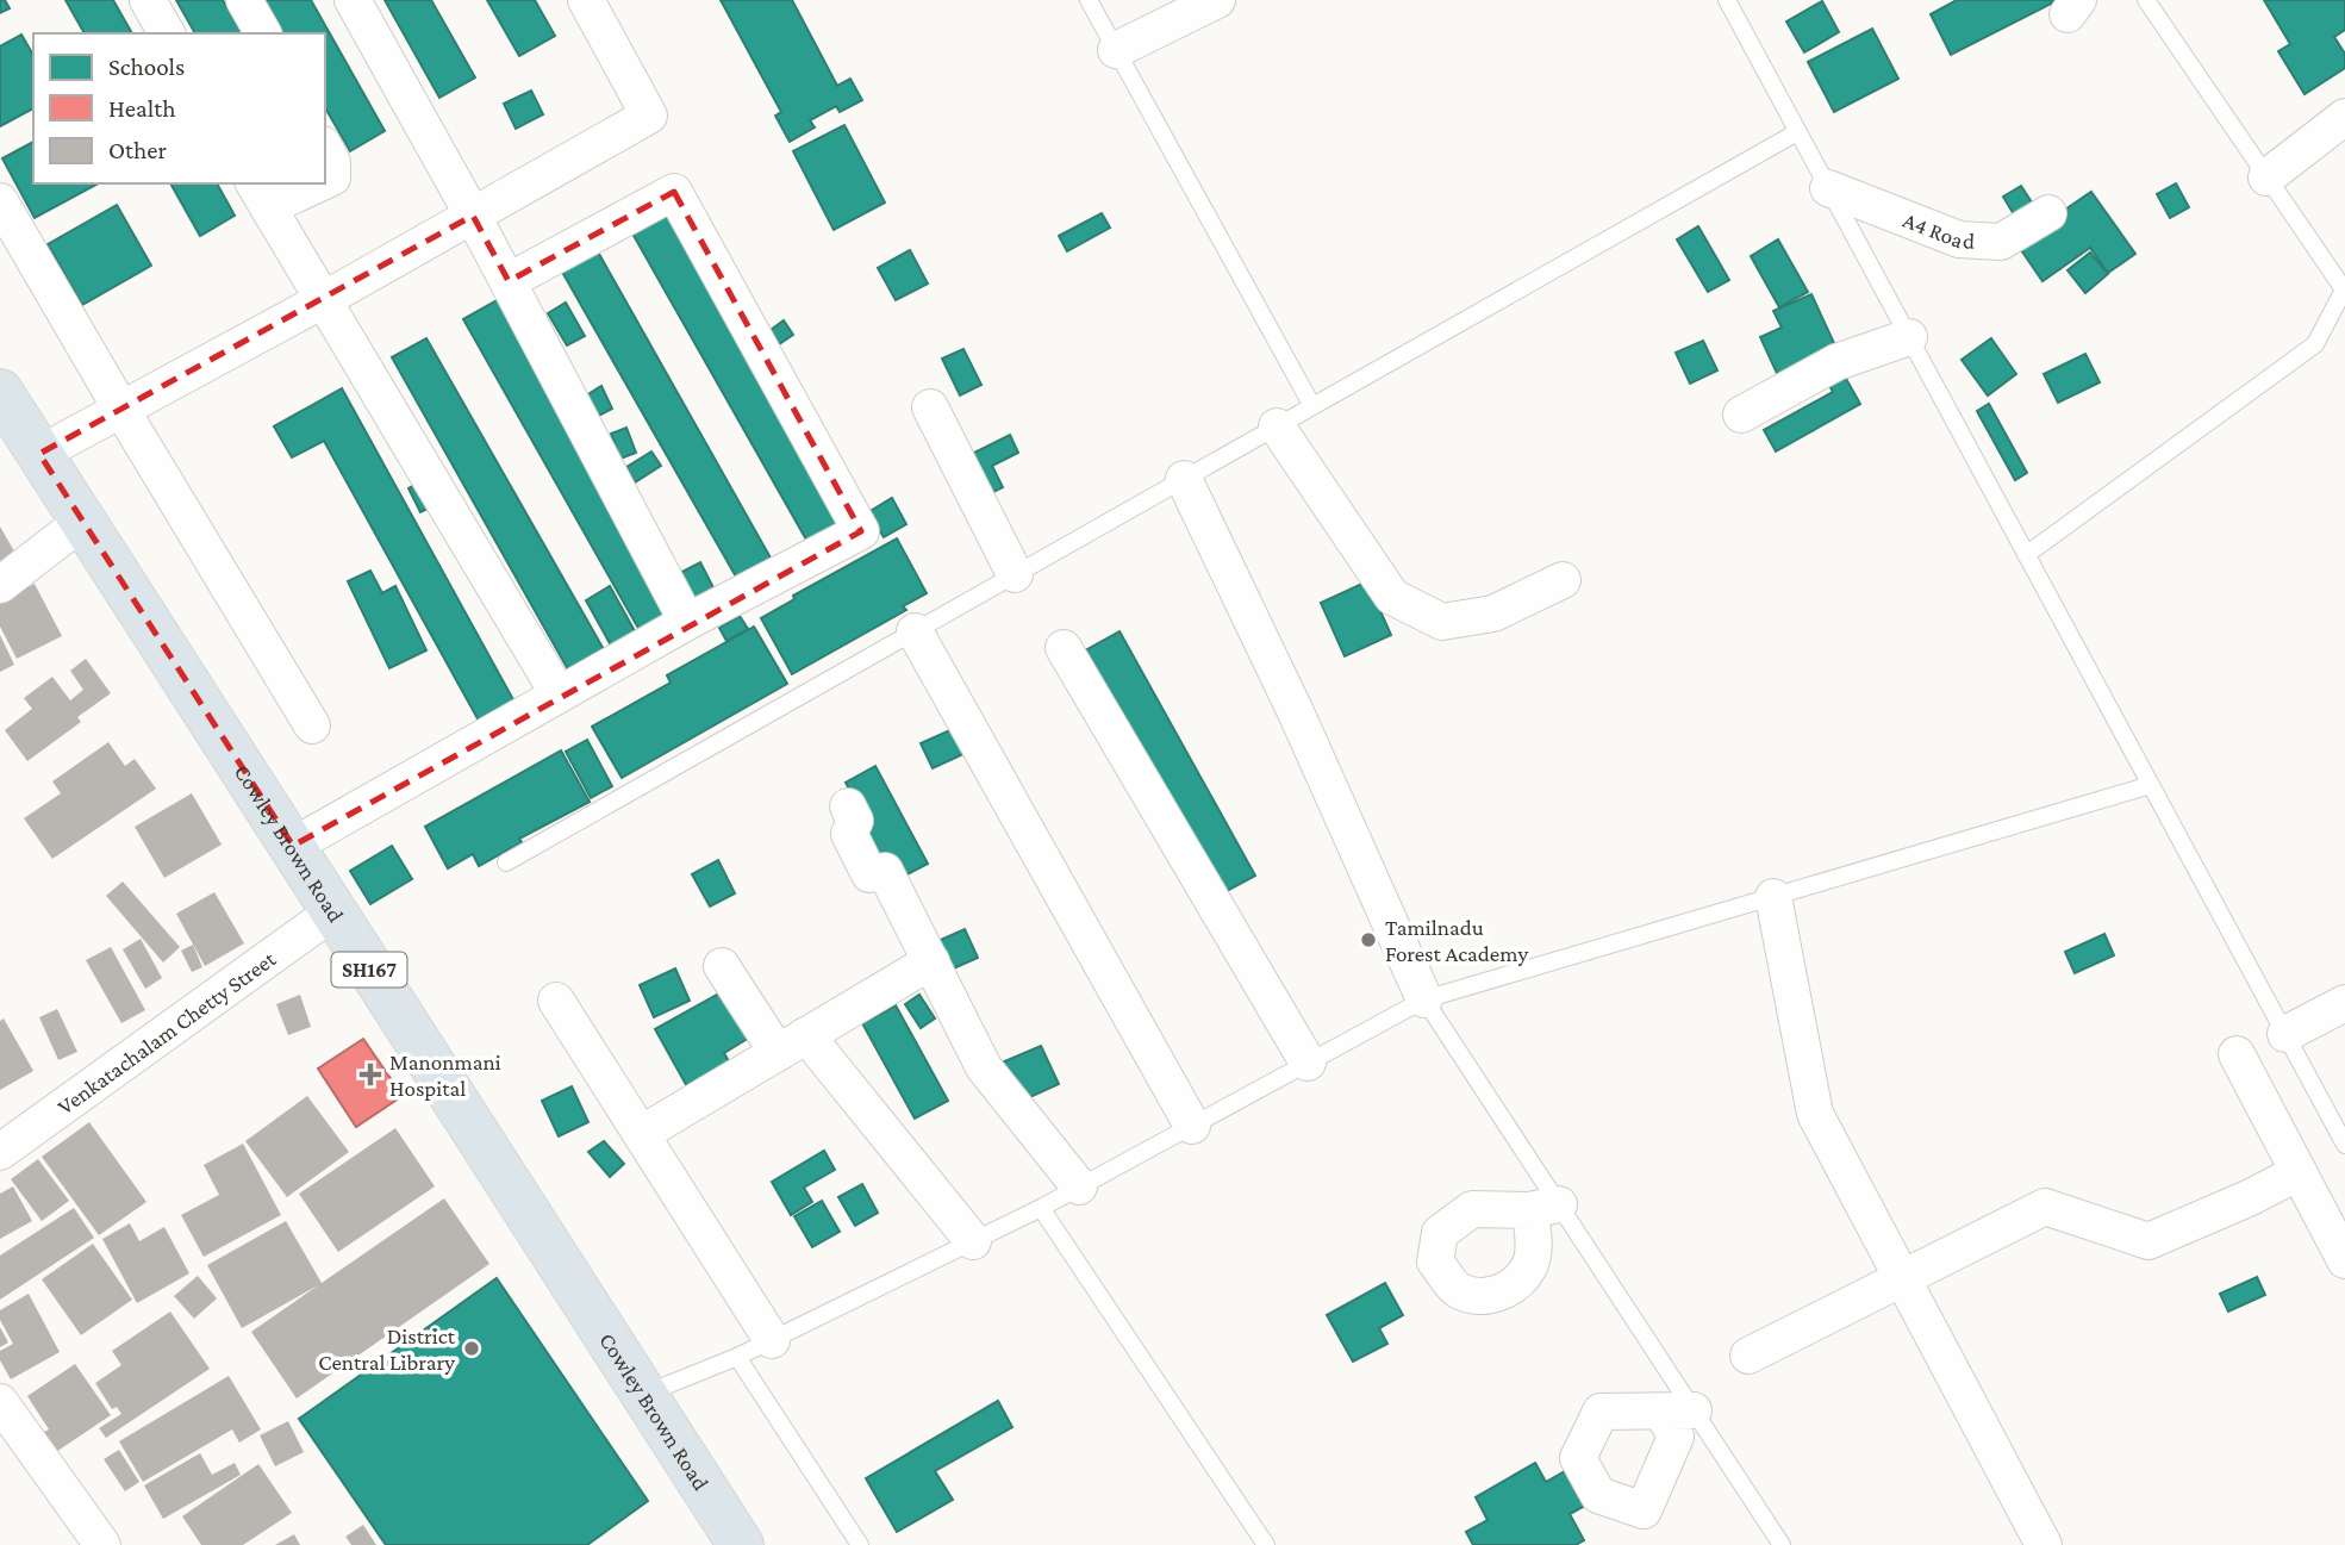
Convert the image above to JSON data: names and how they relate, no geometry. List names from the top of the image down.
{
  "streets": {
    "main road": ["Cowley Brown Road", "SH167"],
    "street": ["A4 Road", "Venkatachalam Chetty Street"]
  },
  "crossings": [
    ["Cowley Brown Road", "Venkatachalam Chetty Street"]
  ],
  "places": {
    "other": ["Tamilnadu Forest Academy", "District Central Library"],
    "health": ["Manonmani Hospital"]
  },
  "legend": ["Schools", "Health", "Other"]
}
